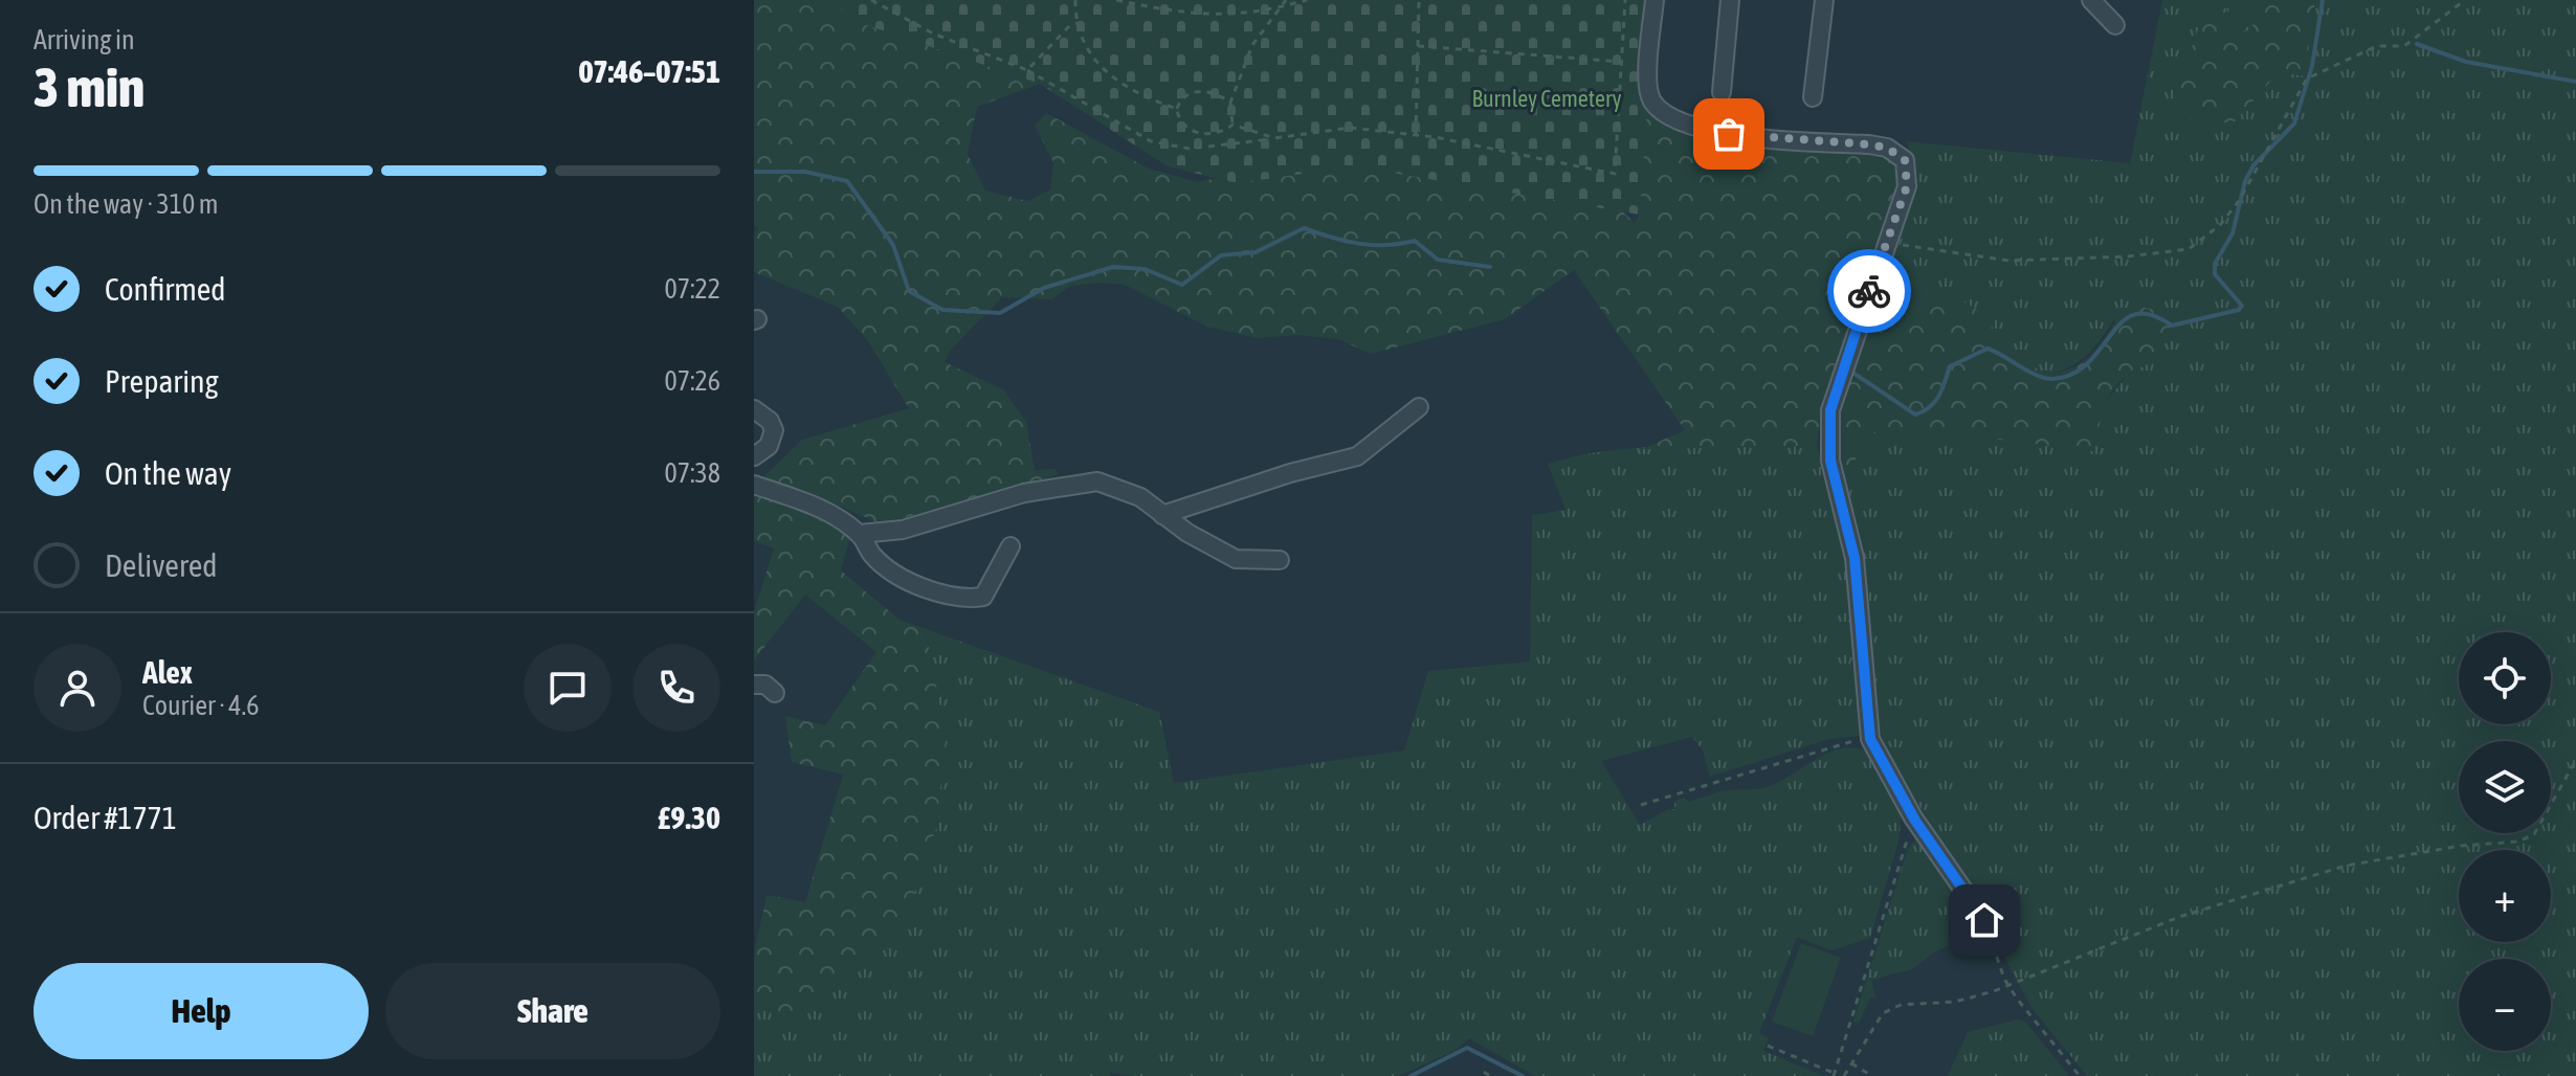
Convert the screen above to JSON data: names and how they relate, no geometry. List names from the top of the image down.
{
  "parks": ["Burnley Cemetery"],
  "page": {
    "heading": ["3 min", "Arriving in", "07:46–07:51"],
    "panel": [
      "Alex",
      "Courier · 4.6",
      "Order #1771",
      "£9.30"
    ],
    "bar": "On the way · 310 m",
    "list": [
      ["Confirmed", "07:22"],
      ["Preparing", "07:26"],
      ["On the way", "07:38"],
      "Delivered"
    ],
    "map_buttons": ["+", "−"],
    "buttons": ["Help", "Share"]
  }
}
